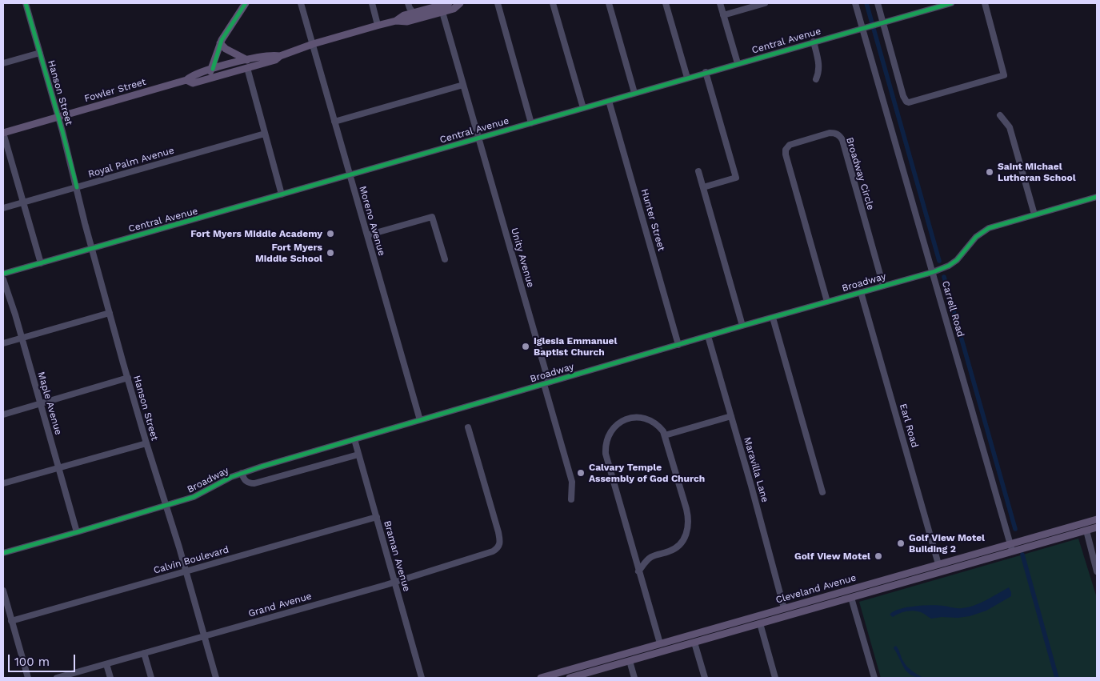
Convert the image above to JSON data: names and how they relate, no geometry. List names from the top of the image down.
{
  "streets": {
    "main road": ["Fowler Street", "Cleveland Avenue"],
    "street": [
      "Central Avenue",
      "Hanson Street",
      "Royal Palm Avenue",
      "Broadway Circle",
      "Hunter Street",
      "Moreno Avenue",
      "Unity Avenue",
      "Broadway",
      "Carrell Road",
      "Maple Avenue",
      "Earl Road",
      "Maravilla Lane",
      "Braman Avenue",
      "Calvin Boulevard",
      "Grand Avenue"
    ]
  },
  "crossings": [
    ["Central Avenue", "Hanson Street"],
    ["Central Avenue", "Hunter Street"],
    ["Central Avenue", "Moreno Avenue"],
    ["Central Avenue", "Unity Avenue"],
    ["Central Avenue", "Carrell Road"],
    ["Fowler Street", "Hanson Street"],
    ["Fowler Street", "Moreno Avenue"],
    ["Fowler Street", "Unity Avenue"],
    ["Hanson Street", "Royal Palm Avenue"],
    ["Hanson Street", "Broadway"],
    ["Hanson Street", "Calvin Boulevard"],
    ["Hanson Street", "Grand Avenue"],
    ["Broadway Circle", "Broadway"],
    ["Hunter Street", "Broadway"],
    ["Moreno Avenue", "Broadway"],
    ["Unity Avenue", "Broadway"],
    ["Broadway", "Carrell Road"],
    ["Broadway", "Maple Avenue"],
    ["Broadway", "Earl Road"],
    ["Broadway", "Maravilla Lane"],
    ["Broadway", "Braman Avenue"],
    ["Carrell Road", "Cleveland Avenue"],
    ["Earl Road", "Cleveland Avenue"],
    ["Maravilla Lane", "Cleveland Avenue"],
    ["Braman Avenue", "Calvin Boulevard"],
    ["Braman Avenue", "Grand Avenue"]
  ],
  "places": [
    "Saint Michael Lutheran School",
    "Fort Myers Middle Academy",
    "Fort Myers Middle School",
    "Iglesia Emmanuel Baptist Church",
    "Calvary Temple Assembly of God Church",
    "Golf View Motel Building 2",
    "Golf View Motel"
  ],
  "scale_bar": "100 m"
}
